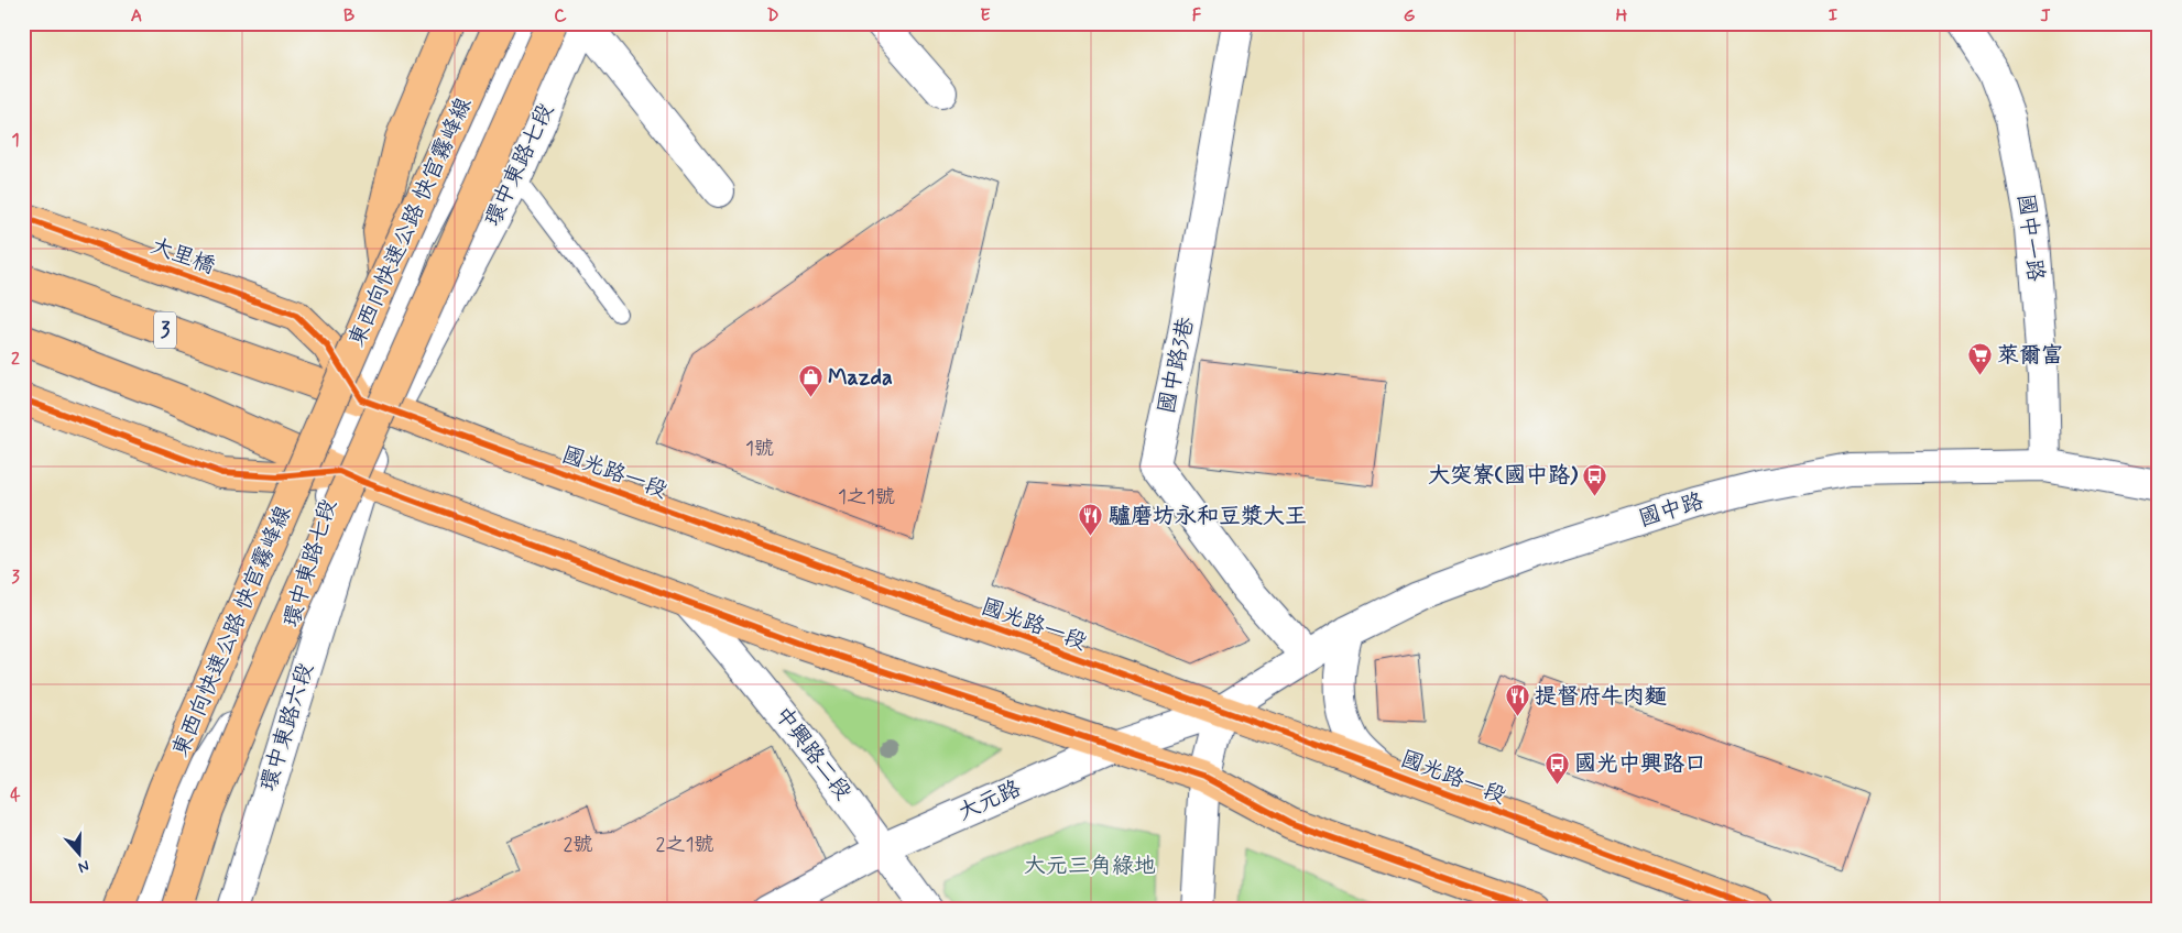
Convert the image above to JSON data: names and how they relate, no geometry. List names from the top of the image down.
{
  "streets": {
    "main road": [
      "東西向快速公路 快官霧峰線",
      "大里橋",
      "3",
      "國光路一段"
    ],
    "street": [
      "環中東路七段",
      "國中一路",
      "國中路3巷",
      "國中路",
      "環中東路六段",
      "中興路二段",
      "大元路"
    ]
  },
  "crossings": [
    ["環中東路七段", "東西向快速公路 快官霧峰線"],
    ["環中東路七段", "大里橋"],
    ["環中東路七段", "國光路一段"],
    ["環中東路七段", "環中東路六段"],
    ["國中一路", "國中路"],
    ["大里橋", "國光路一段"],
    ["國中路3巷", "國中路"],
    ["國光路一段", "國中路"],
    ["國光路一段", "大元路"],
    ["國中路", "大元路"],
    ["中興路二段", "大元路"]
  ],
  "parks": ["大元三角綠地"],
  "places": {
    "supermarket": ["萊爾富"],
    "shop": ["Mazda"],
    "bus stop": ["大突寮(國中路)", "國光中興路口"],
    "restaurant": ["驢磨坊永和豆漿大王", "提督府牛肉麵"]
  },
  "house_numbers": [
    "1號",
    "1之1號",
    "2號",
    "2之1號"
  ],
  "north": "bottom",
  "grid": {
    "columns": [
      "A",
      "B",
      "C",
      "D",
      "E",
      "F",
      "G",
      "H",
      "I",
      "J"
    ],
    "rows": [
      "1",
      "2",
      "3",
      "4"
    ]
  }
}
